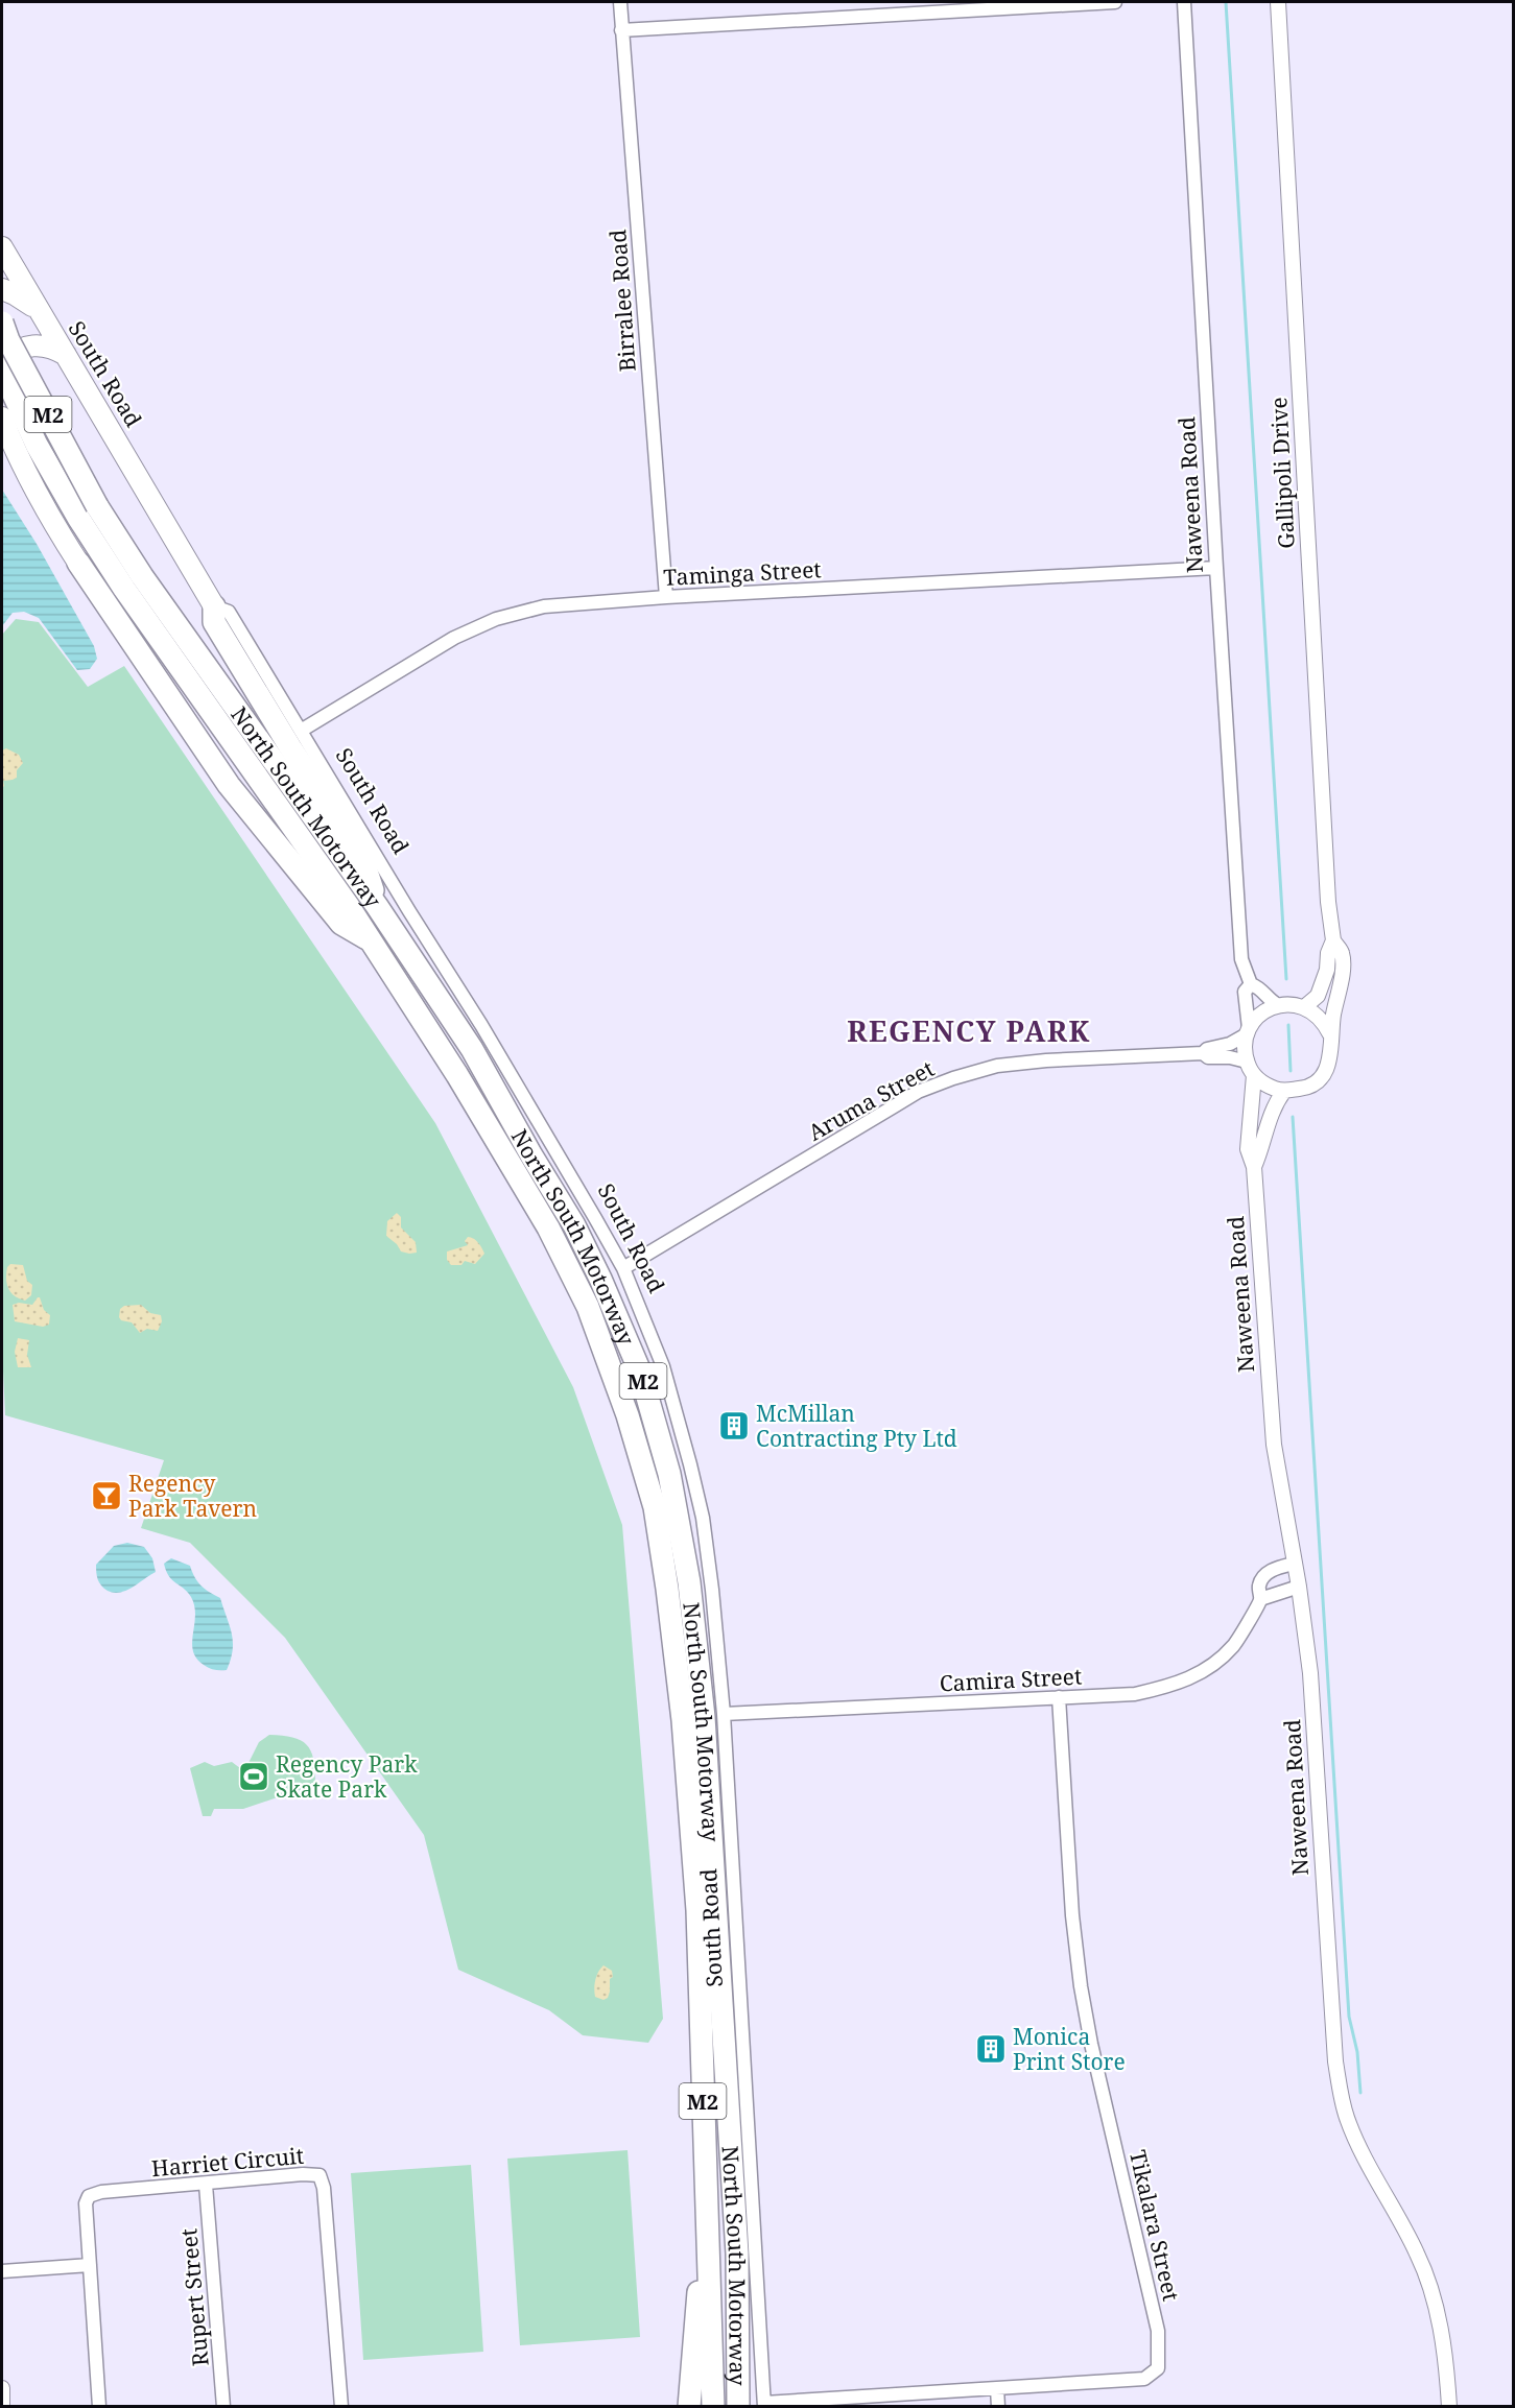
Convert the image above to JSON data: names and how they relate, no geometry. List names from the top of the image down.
{
  "streets": {
    "highway": ["South Road", "M2", "North South Motorway"],
    "street": [
      "Birralee Road",
      "Gallipoli Drive",
      "Naweena Road",
      "Taminga Street",
      "Aruma Street",
      "Camira Street",
      "Harriet Circuit",
      "Tikalara Street",
      "Rupert Street"
    ]
  },
  "crossings": [
    ["Birralee Road", "Taminga Street"],
    ["South Road", "Taminga Street"],
    ["South Road", "Aruma Street"],
    ["South Road", "Camira Street"],
    ["South Road", "Tikalara Street"],
    ["M2", "North South Motorway"],
    ["Gallipoli Drive", "Naweena Road"],
    ["Gallipoli Drive", "Aruma Street"],
    ["Naweena Road", "Taminga Street"],
    ["Naweena Road", "Aruma Street"],
    ["Naweena Road", "Camira Street"],
    ["Camira Street", "Tikalara Street"],
    ["Harriet Circuit", "Rupert Street"]
  ],
  "districts": ["REGENCY PARK"],
  "places": {
    "building": ["McMillan Contracting Pty Ltd", "Monica Print Store"],
    "bar": ["Regency Park Tavern"],
    "sports": ["Regency Park Skate Park"]
  }
}
